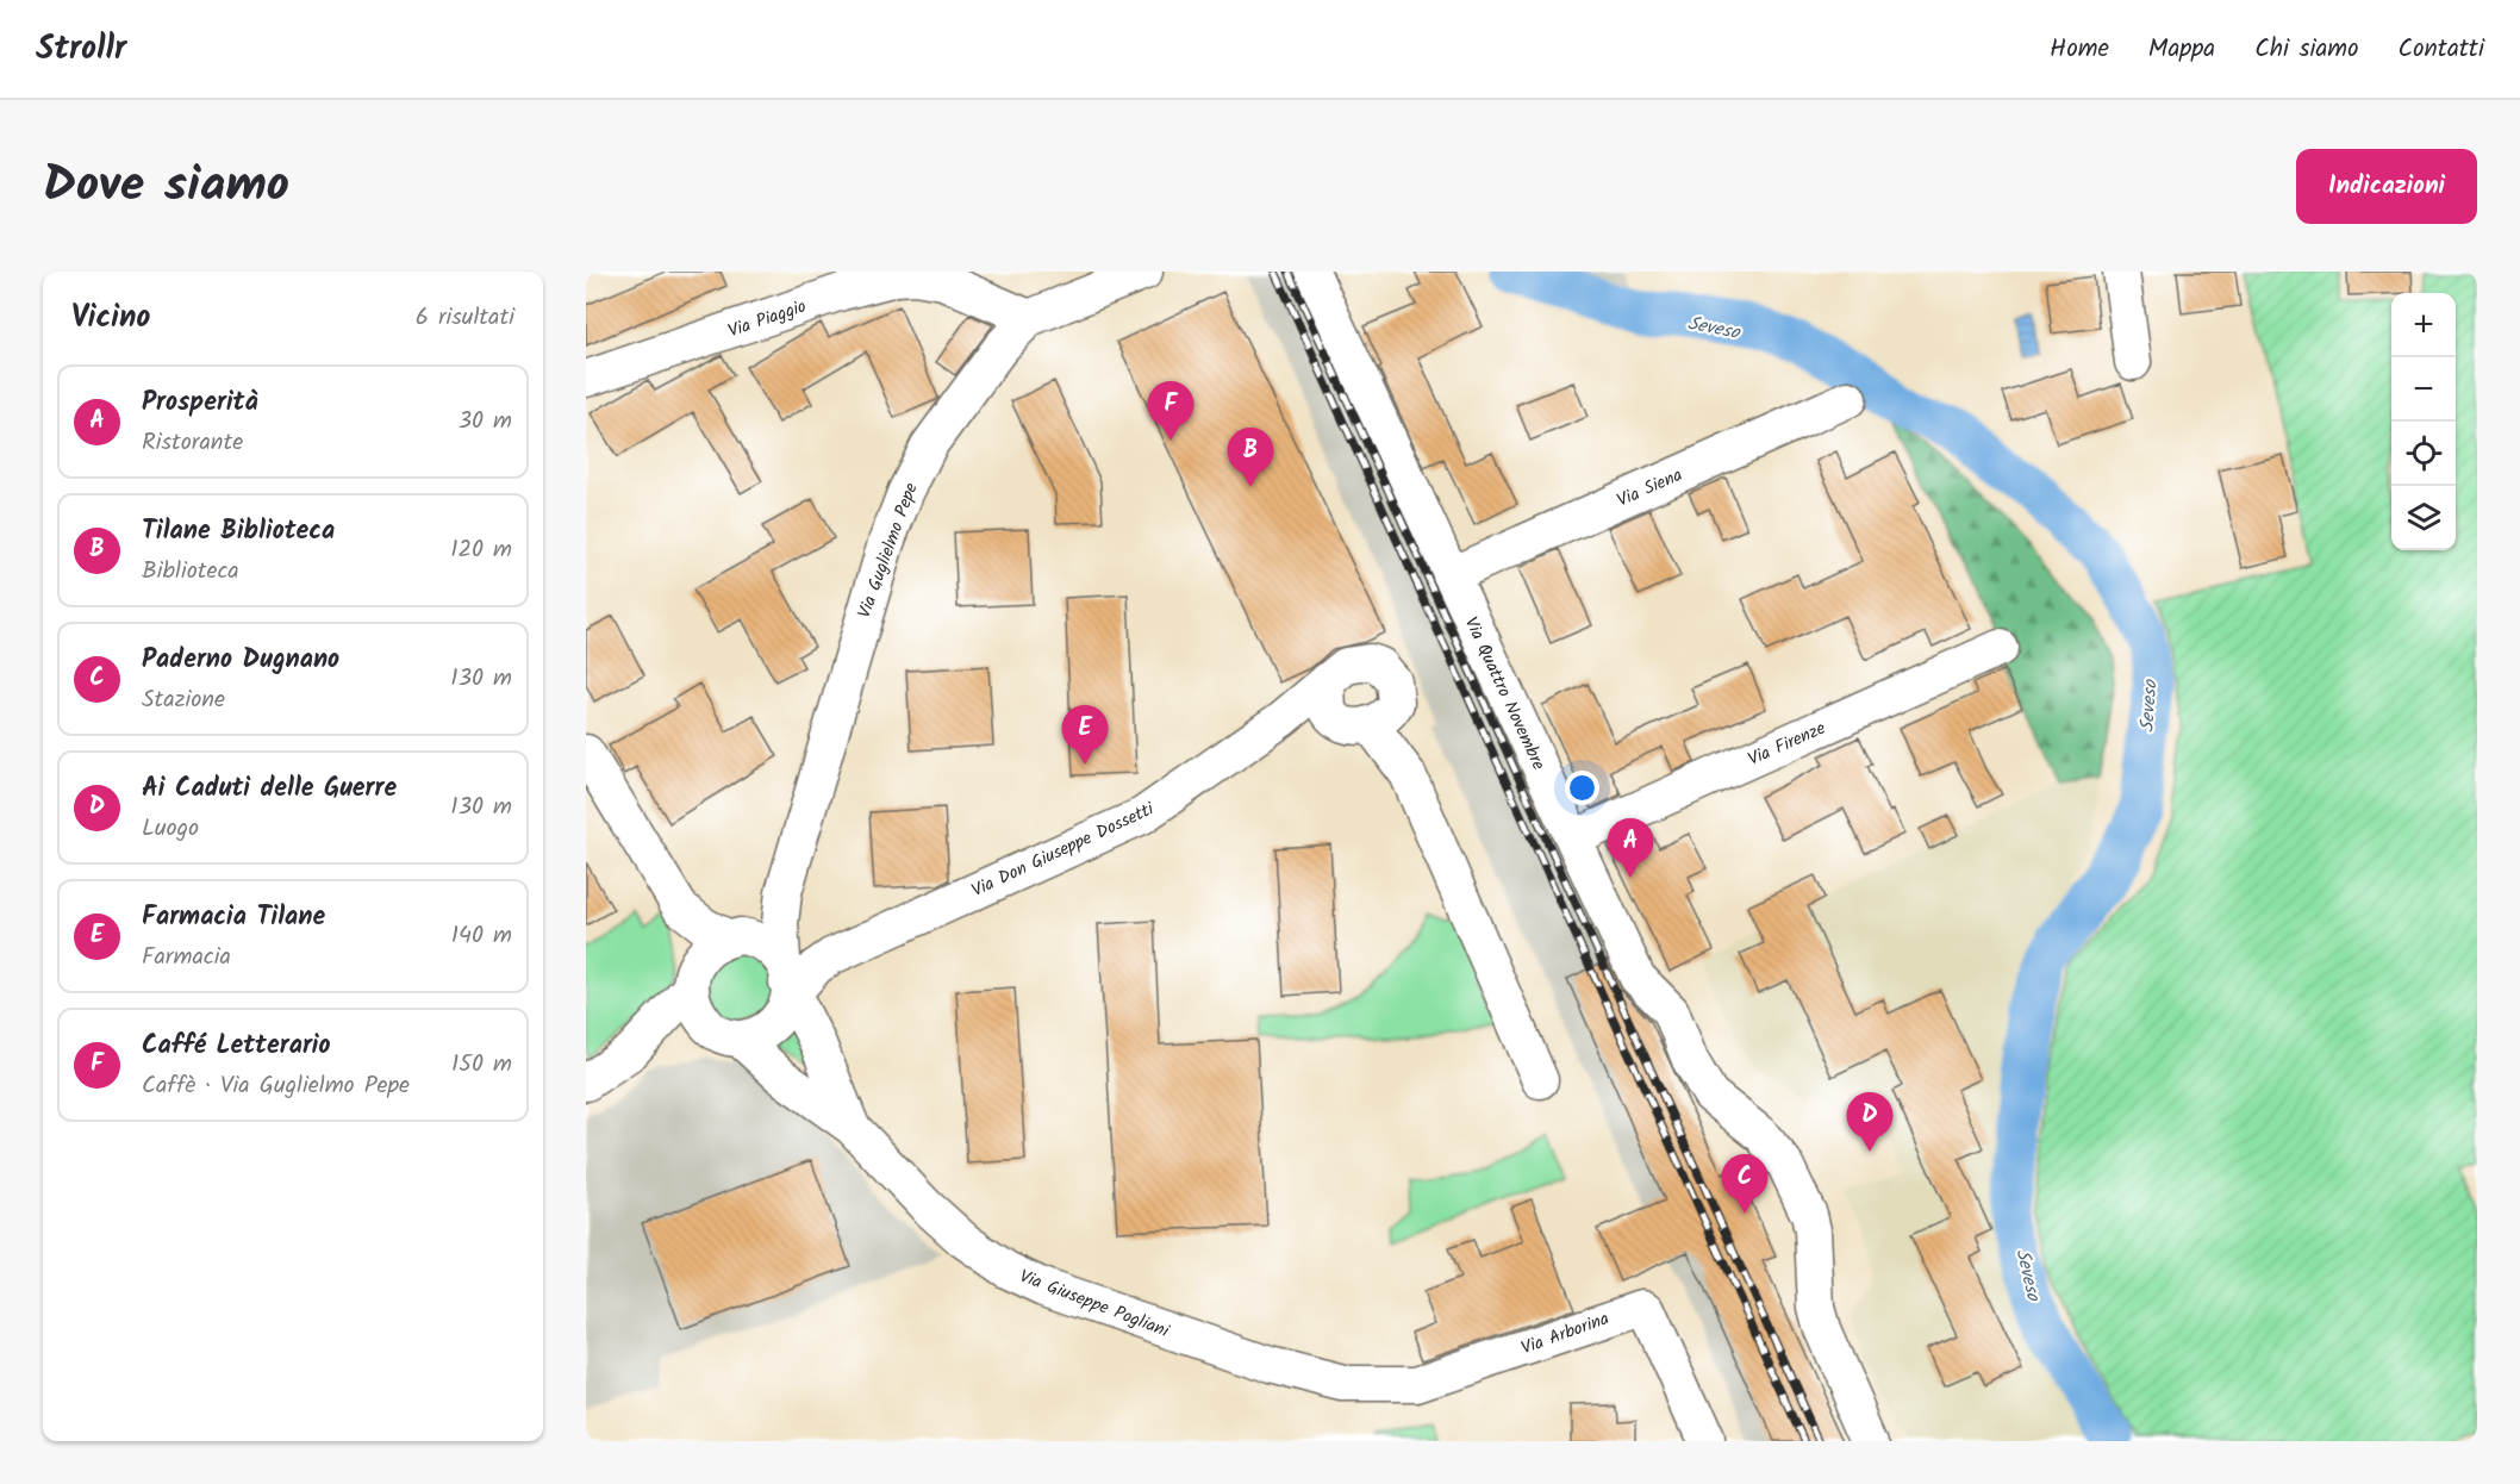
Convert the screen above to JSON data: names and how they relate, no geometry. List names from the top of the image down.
{
  "streets": {
    "street": [
      "Via Piaggio",
      "Via Siena",
      "Via Guglielmo Pepe",
      "Via Quattro Novembre",
      "Via Firenze",
      "Via Don Giuseppe Dossetti",
      "Via Giuseppe Pogliani",
      "Via Arborina"
    ]
  },
  "crossings": [
    ["Via Piaggio", "Via Guglielmo Pepe"],
    ["Via Siena", "Via Quattro Novembre"],
    ["Via Guglielmo Pepe", "Via Don Giuseppe Dossetti"],
    ["Via Guglielmo Pepe", "Via Giuseppe Pogliani"],
    ["Via Quattro Novembre", "Via Firenze"],
    ["Via Don Giuseppe Dossetti", "Via Giuseppe Pogliani"],
    ["Via Giuseppe Pogliani", "Via Arborina"]
  ],
  "water": ["Seveso"],
  "page": {
    "header": "Strollr",
    "nav": [
      "Home",
      "Mappa",
      "Chi siamo",
      "Contatti"
    ],
    "title": "Dove siamo",
    "buttons": "Indicazioni",
    "heading": ["Vicino", "6 risultati"],
    "map_buttons": ["+", "−"],
    "list": [
      {
        "mark": "A",
        "name": "Prosperità",
        "note": "Ristorante",
        "value": "30 m"
      },
      {
        "mark": "B",
        "name": "Tilane Biblioteca",
        "note": "Biblioteca",
        "value": "120 m"
      },
      {
        "mark": "C",
        "name": "Paderno Dugnano",
        "note": "Stazione",
        "value": "130 m"
      },
      {
        "mark": "D",
        "name": "Ai Caduti delle Guerre",
        "note": "Luogo",
        "value": "130 m"
      },
      {
        "mark": "E",
        "name": "Farmacia Tilane",
        "note": "Farmacia",
        "value": "140 m"
      },
      {
        "mark": "F",
        "name": "Caffé Letterario",
        "note": "Caffè · Via Guglielmo Pepe",
        "value": "150 m"
      }
    ],
    "pins": [
      "F",
      "B",
      "E",
      "A",
      "D",
      "C"
    ]
  }
}
